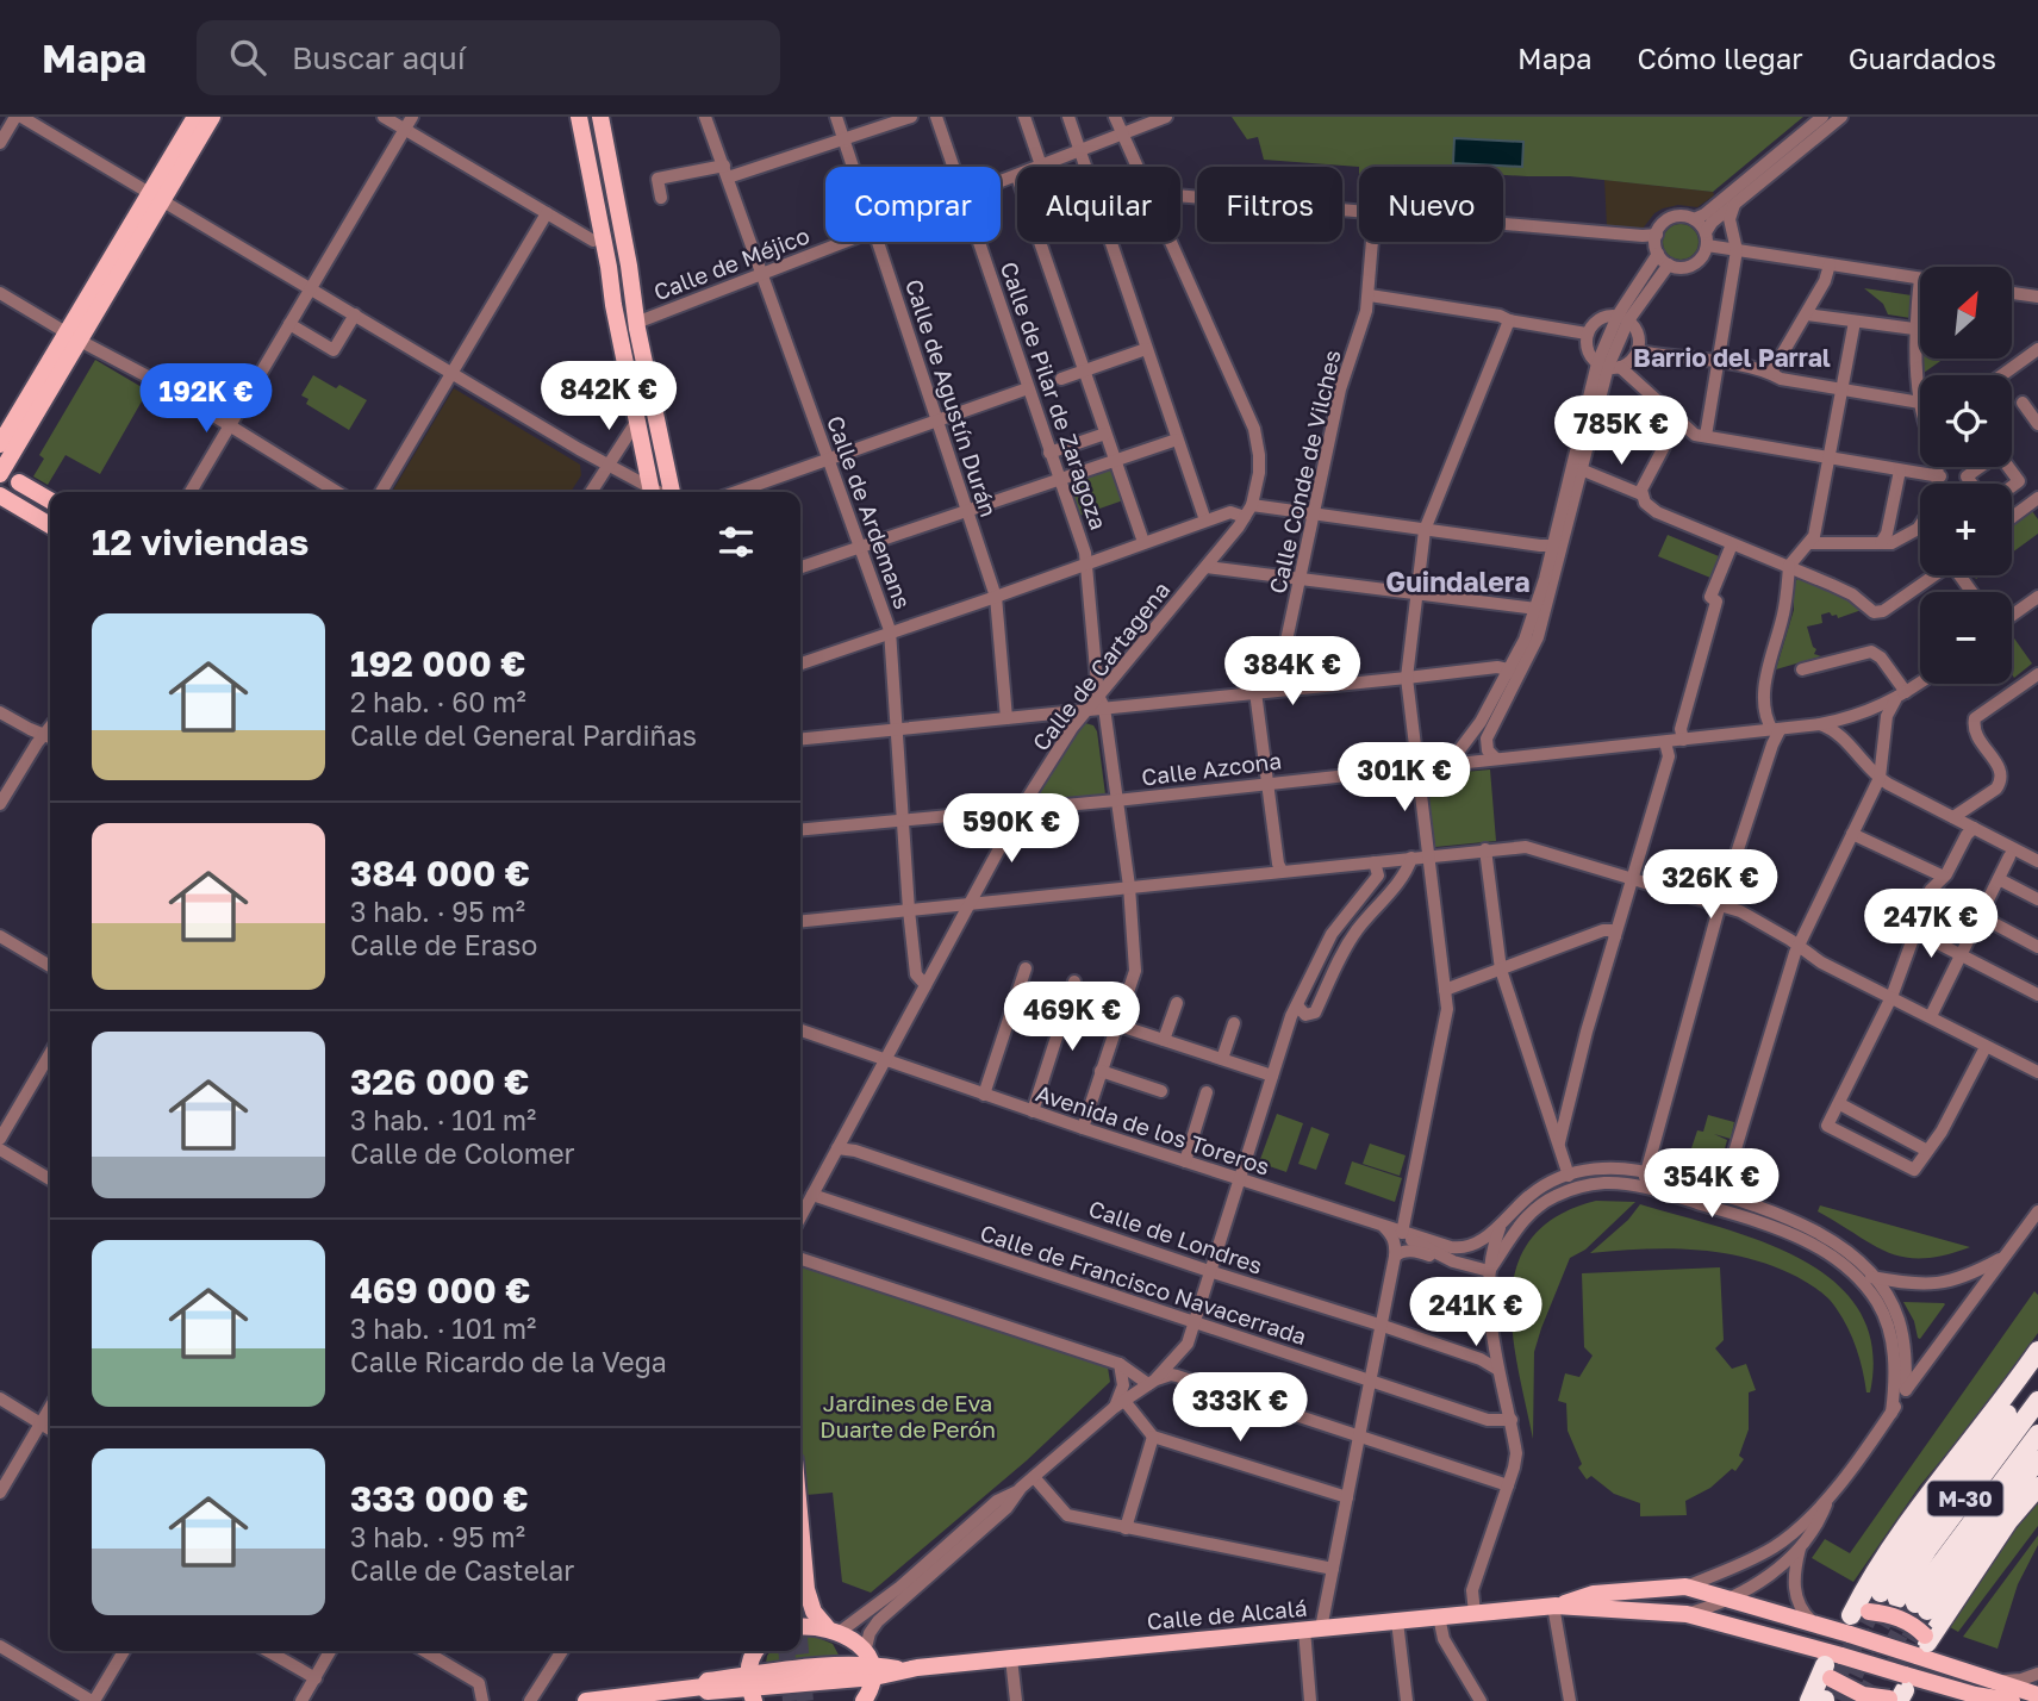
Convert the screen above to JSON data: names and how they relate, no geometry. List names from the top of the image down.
{
  "streets": {
    "highway": ["M-30"],
    "main road": ["Calle de Alcalá"],
    "street": [
      "Calle de Méjico",
      "Calle de Pilar de Zaragoza",
      "Calle de Agustín Durán",
      "Calle Conde de Vilches",
      "Calle de Ardemans",
      "Calle de Cartagena",
      "Calle Azcona",
      "Avenida de los Toreros",
      "Calle de Londres",
      "Calle de Francisco Navacerrada"
    ]
  },
  "crossings": [
    ["Calle de Méjico", "Calle de Ardemans"],
    ["Calle de Méjico", "Calle de Cartagena"],
    ["Calle de Pilar de Zaragoza", "Calle de Cartagena"],
    ["Calle de Pilar de Zaragoza", "Calle Azcona"],
    ["Calle de Pilar de Zaragoza", "Avenida de los Toreros"],
    ["Calle de Ardemans", "Calle de Cartagena"],
    ["Calle de Ardemans", "Calle Azcona"],
    ["Calle de Cartagena", "Calle Azcona"],
    ["Calle de Cartagena", "Avenida de los Toreros"],
    ["Calle de Cartagena", "Calle de Londres"],
    ["Calle de Cartagena", "Calle de Francisco Navacerrada"]
  ],
  "districts": ["Barrio del Parral", "Guindalera"],
  "parks": ["Jardines de Eva Duarte de Perón"],
  "north": "top right",
  "page": {
    "header": "Mapa",
    "search": "Buscar aquí",
    "nav": ["Mapa", "Cómo llegar", "Guardados"],
    "chip": [
      "Comprar",
      "Alquilar",
      "Filtros",
      "Nuevo"
    ],
    "map_buttons": ["+", "−"],
    "price": [
      "842K €",
      "192K €",
      "785K €",
      "384K €",
      "301K €",
      "590K €",
      "326K €",
      "247K €",
      "469K €",
      "354K €",
      "241K €",
      "333K €"
    ],
    "heading": "12 viviendas",
    "list": [
      {
        "name": "192 000 €",
        "note": "2 hab. · 60 m² · Calle del General Pardiñas"
      },
      {
        "name": "384 000 €",
        "note": "3 hab. · 95 m² · Calle de Eraso"
      },
      {
        "name": "326 000 €",
        "note": "3 hab. · 101 m² · Calle de Colomer"
      },
      {
        "name": "469 000 €",
        "note": "3 hab. · 101 m² · Calle Ricardo de la Vega"
      },
      {
        "name": "333 000 €",
        "note": "3 hab. · 95 m² · Calle de Castelar"
      }
    ]
  }
}
